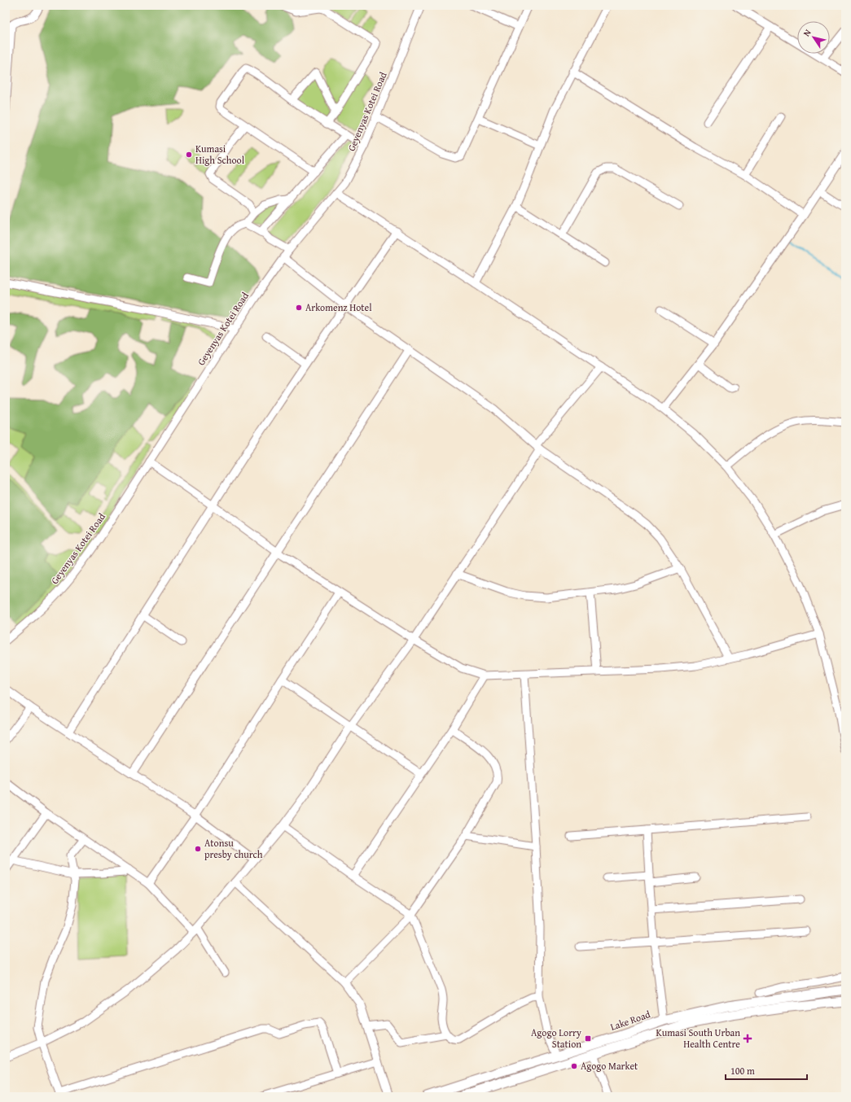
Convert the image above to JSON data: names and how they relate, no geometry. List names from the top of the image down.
{
  "streets": {
    "main road": ["Lake Road"],
    "street": ["Geyenyas Kotei Road"]
  },
  "places": {
    "other": [
      "Kumasi High School",
      "Arkomenz Hotel",
      "Atonsu presby church",
      "Agogo Market"
    ],
    "transit": ["Agogo Lorry Station"],
    "health": ["Kumasi South Urban Health Centre"]
  },
  "scale_bar": "100 m",
  "north": "top left"
}
